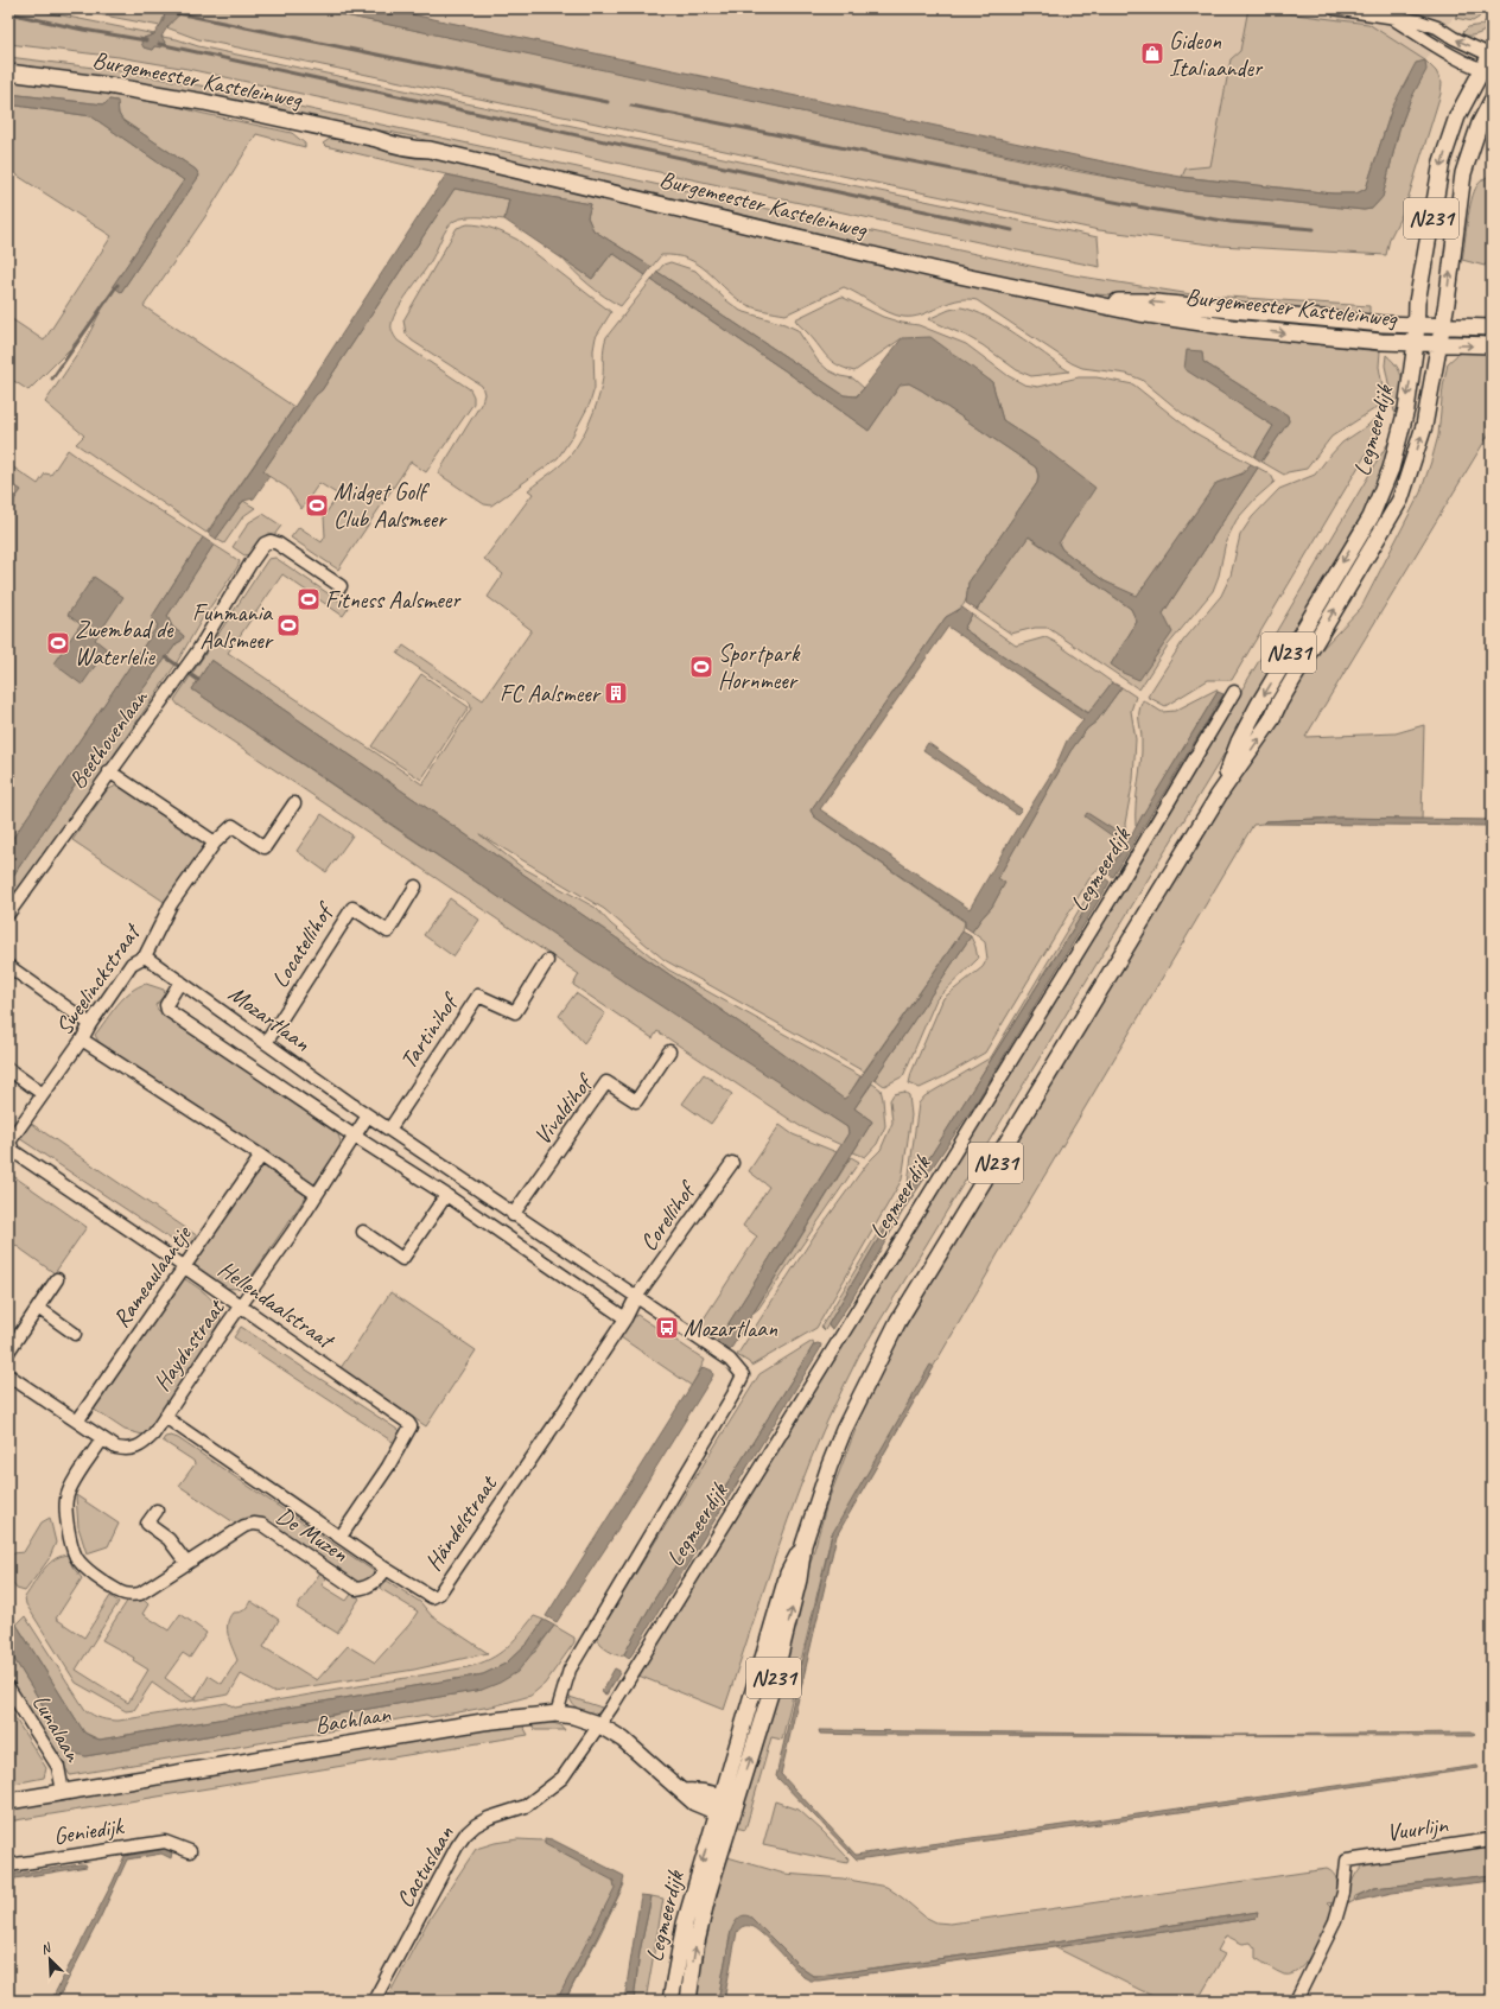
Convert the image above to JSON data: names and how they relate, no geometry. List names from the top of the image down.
{
  "streets": {
    "main road": [
      "Burgemeester Kasteleinweg",
      "N231",
      "Legmeerdijk",
      "Bachlaan"
    ],
    "street": [
      "Beethovenlaan",
      "Locatellihof",
      "Sweelinckstraat",
      "Mozartlaan",
      "Tartinihof",
      "Vivaldihof",
      "Corellihof",
      "Rameaulaantje",
      "Hellendaalstraat",
      "Haydnstraat",
      "Händelstraat",
      "De Muzen",
      "Lunalaan",
      "Vuurlijn",
      "Geniedijk",
      "Cactuslaan"
    ]
  },
  "crossings": [
    ["Burgemeester Kasteleinweg", "Legmeerdijk"],
    ["Legmeerdijk", "Bachlaan"],
    ["Legmeerdijk", "Cactuslaan"],
    ["Locatellihof", "Mozartlaan"],
    ["Sweelinckstraat", "Mozartlaan"],
    ["Sweelinckstraat", "Hellendaalstraat"],
    ["Mozartlaan", "Tartinihof"],
    ["Mozartlaan", "Vivaldihof"],
    ["Mozartlaan", "Corellihof"],
    ["Mozartlaan", "Händelstraat"],
    ["Mozartlaan", "Bachlaan"],
    ["Corellihof", "Händelstraat"],
    ["Rameaulaantje", "Hellendaalstraat"],
    ["Rameaulaantje", "Haydnstraat"],
    ["Hellendaalstraat", "Haydnstraat"],
    ["Hellendaalstraat", "Händelstraat"],
    ["Haydnstraat", "Händelstraat"],
    ["Haydnstraat", "De Muzen"],
    ["Händelstraat", "De Muzen"],
    ["Bachlaan", "Lunalaan"],
    ["Bachlaan", "Cactuslaan"]
  ],
  "places": {
    "shop": ["Gideon Italiaander"],
    "sports": [
      "Midget Golf Club Aalsmeer",
      "Fitness Aalsmeer",
      "Funmania Aalsmeer",
      "Zwembad de Waterlelie",
      "Sportpark Hornmeer"
    ],
    "building": ["FC Aalsmeer"],
    "bus stop": ["Mozartlaan"]
  },
  "north": "top left"
}
